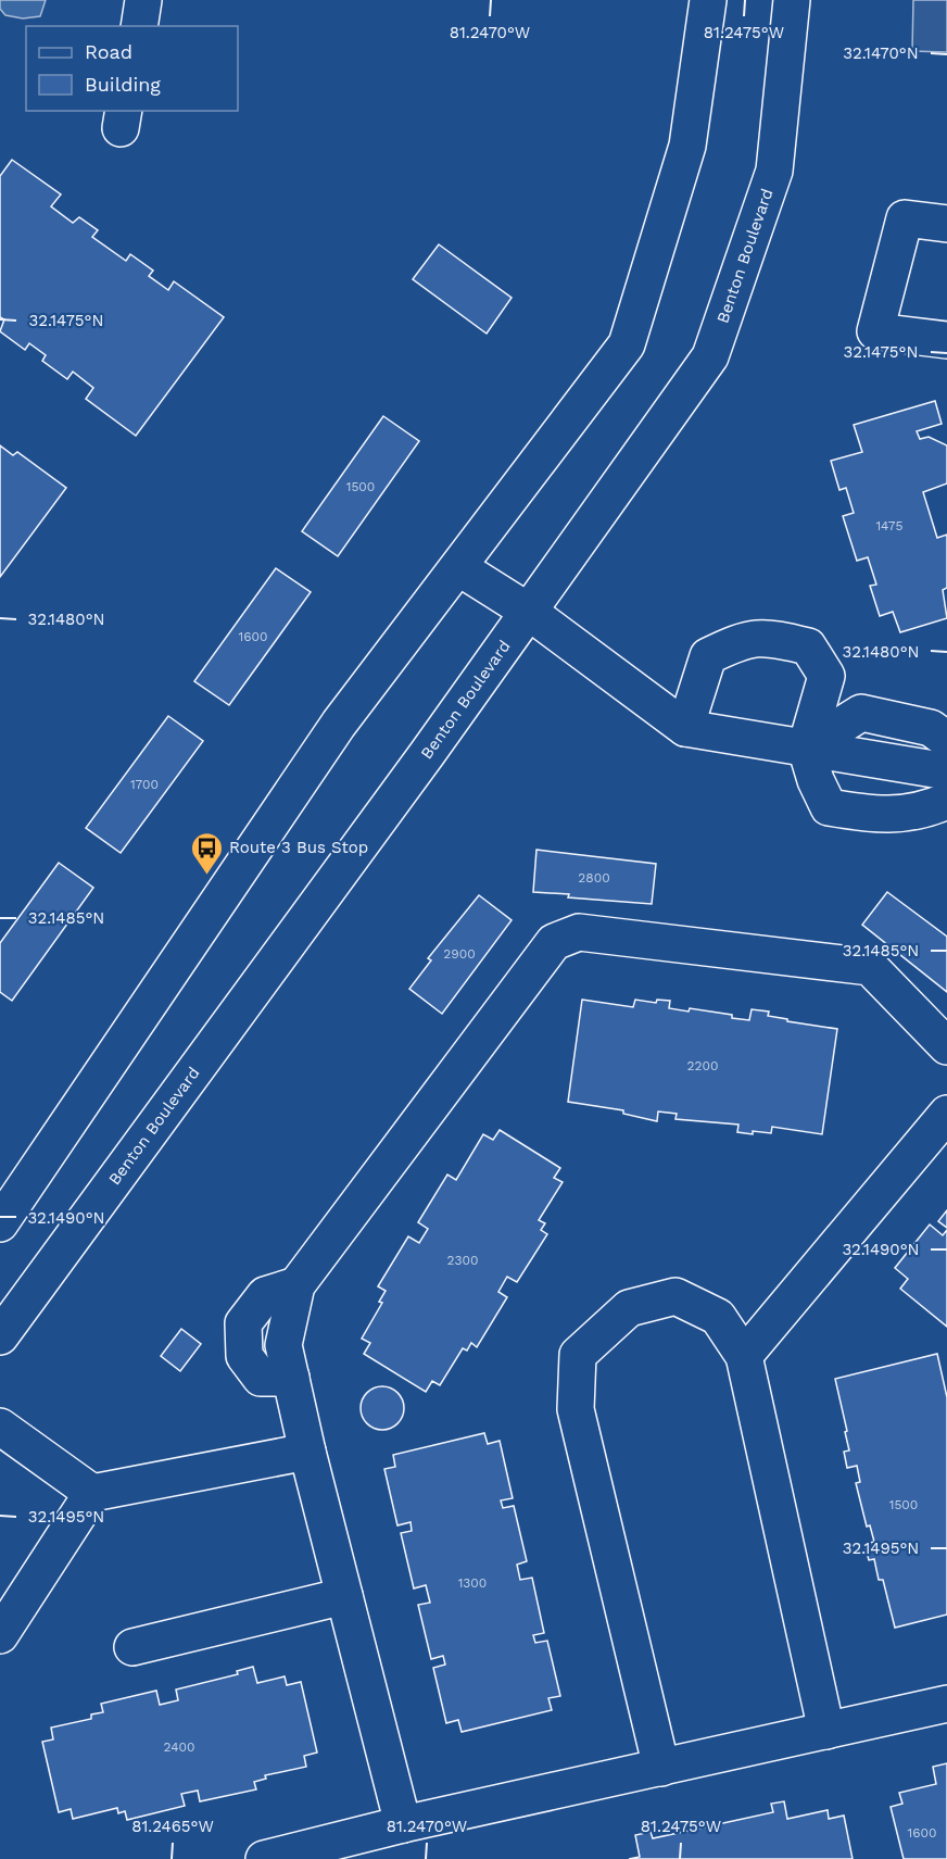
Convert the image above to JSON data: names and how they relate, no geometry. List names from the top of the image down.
{
  "streets": {
    "street": ["Benton Boulevard"]
  },
  "places": {
    "bus stop": ["Route 3 Bus Stop"]
  },
  "house_numbers": [
    "1500",
    "1475",
    "1600",
    "1700",
    "2800",
    "2900",
    "2200",
    "2300",
    "1500",
    "1300",
    "2400",
    "1600"
  ],
  "legend": ["Road", "Building"],
  "coordinates": [
    "81.2470°W",
    "81.2475°W",
    "32.1470°N",
    "32.1475°N",
    "32.1480°N",
    "32.1485°N",
    "32.1490°N",
    "32.1495°N",
    "81.2465°W"
  ]
}
